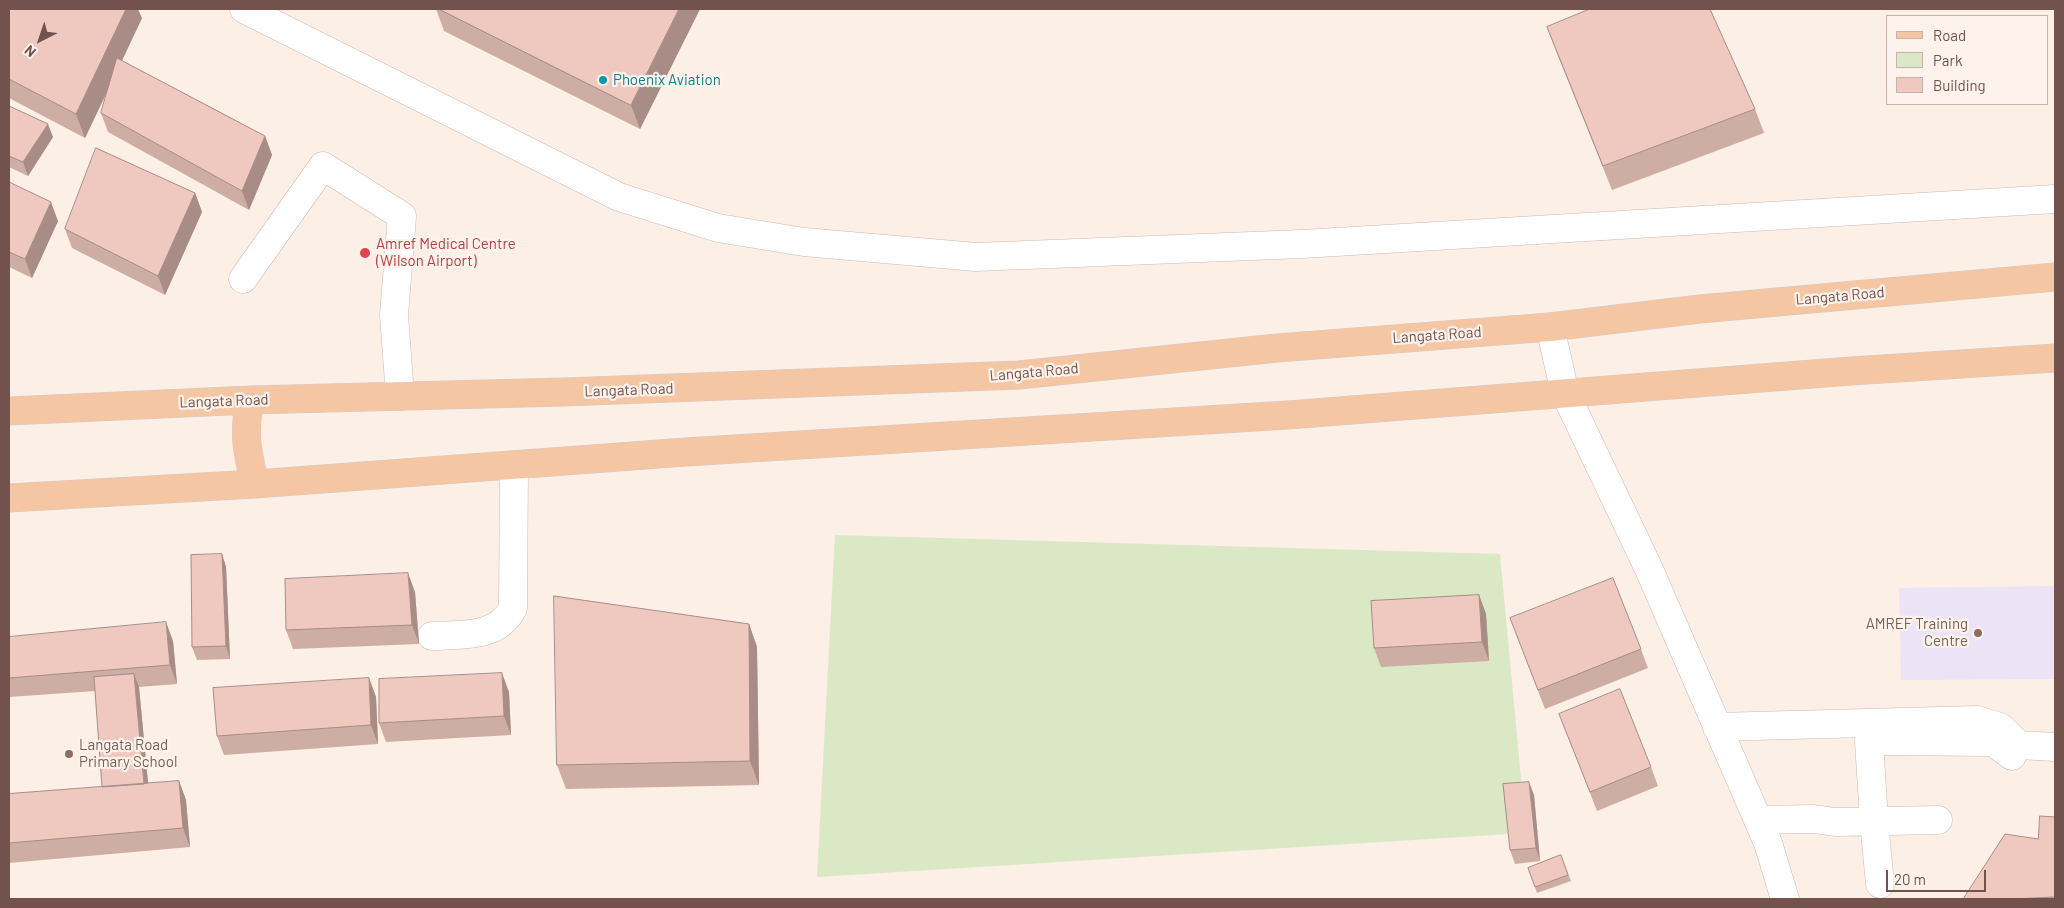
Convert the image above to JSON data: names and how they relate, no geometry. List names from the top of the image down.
{
  "streets": {
    "main road": ["Langata Road"]
  },
  "places": [
    "Phoenix Aviation",
    "Amref Medical Centre (Wilson Airport)",
    "AMREF Training Centre",
    "Langata Road Primary School"
  ],
  "legend": ["Road", "Park", "Building"],
  "scale_bar": "20 m",
  "north": "bottom left"
}
